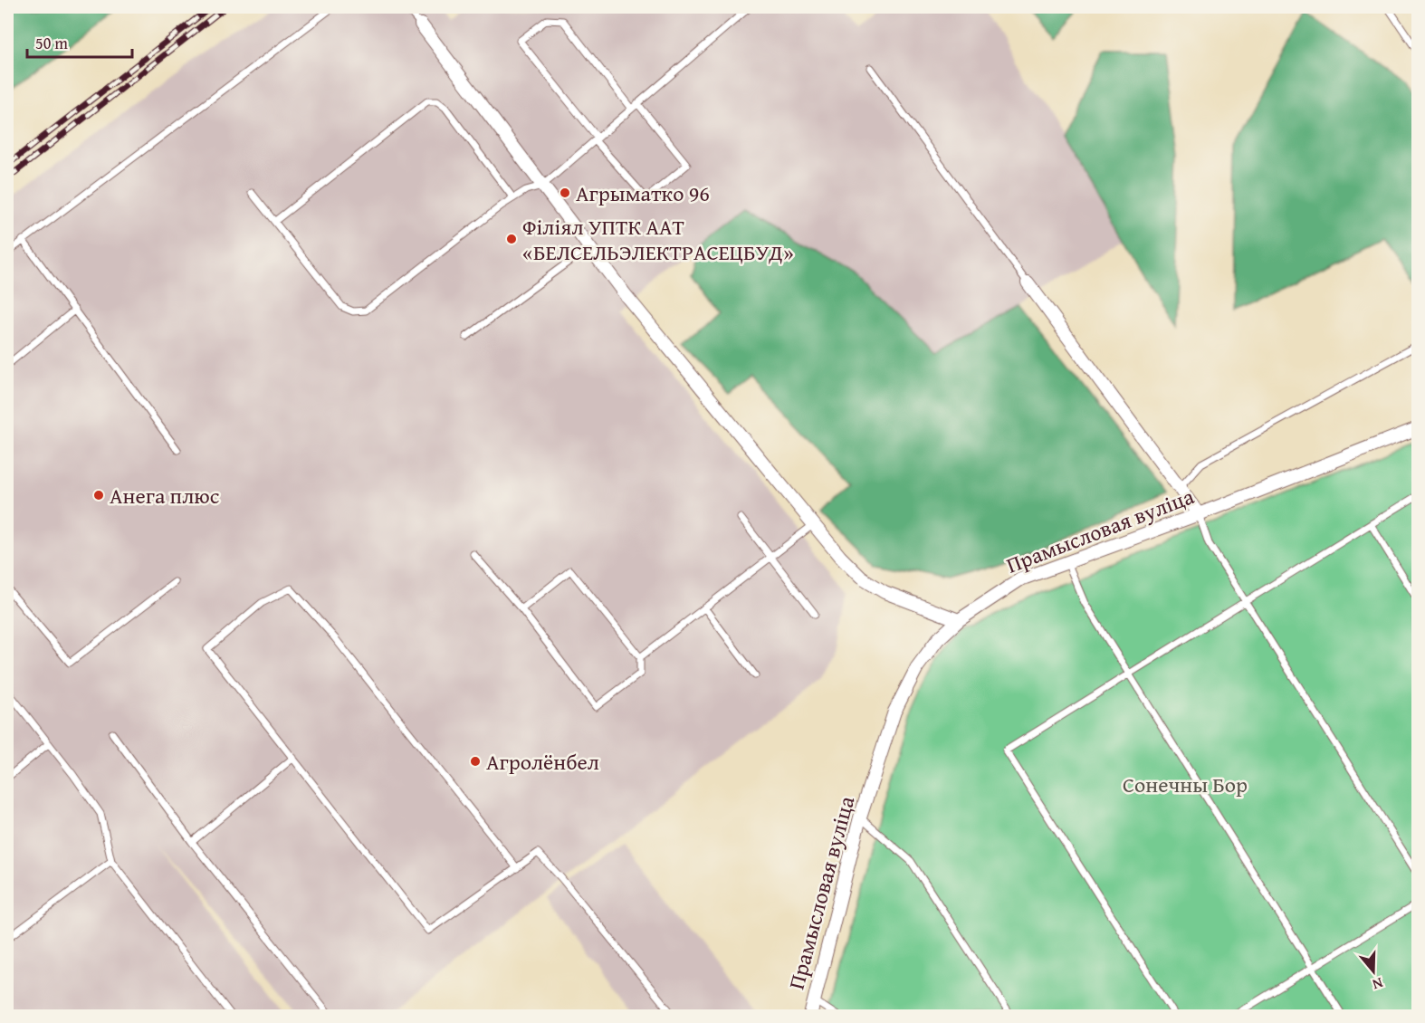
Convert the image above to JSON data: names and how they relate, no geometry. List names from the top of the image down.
{
  "streets": {
    "street": ["Прамысловая вуліца"]
  },
  "parks": ["Сонечны Бор"],
  "places": [
    "Агрыматко 96",
    "Філіял УПТК ААТ «БЕЛСЕЛЬЭЛЕКТРАСЕЦБУД»",
    "Анега плюс",
    "Агролёнбел"
  ],
  "scale_bar": "50 m",
  "north": "bottom"
}
